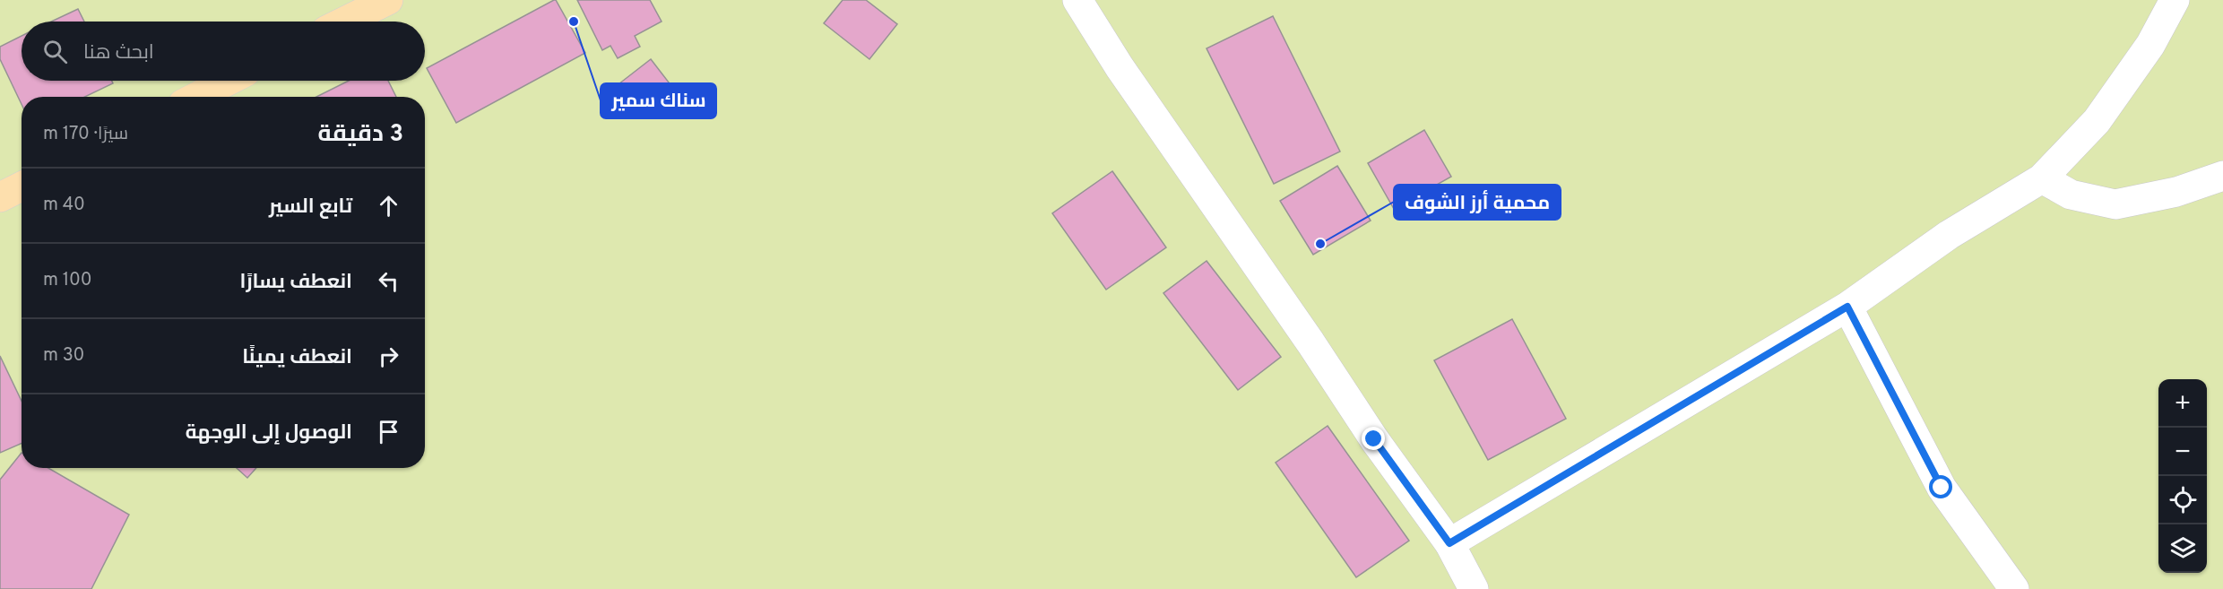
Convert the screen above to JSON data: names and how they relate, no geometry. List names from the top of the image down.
{
  "places": ["سناك سمير", "محمية أرز الشوف"],
  "page": {
    "search": "ابحث هنا",
    "heading": ["3 دقيقة", "سيرًا · 170 m"],
    "list": [
      ["تابع السير", "40 m"],
      ["انعطف يسارًا", "100 m"],
      ["انعطف يمينًا", "30 m"],
      "الوصول إلى الوجهة"
    ],
    "map_buttons": ["+", "−"]
  }
}
